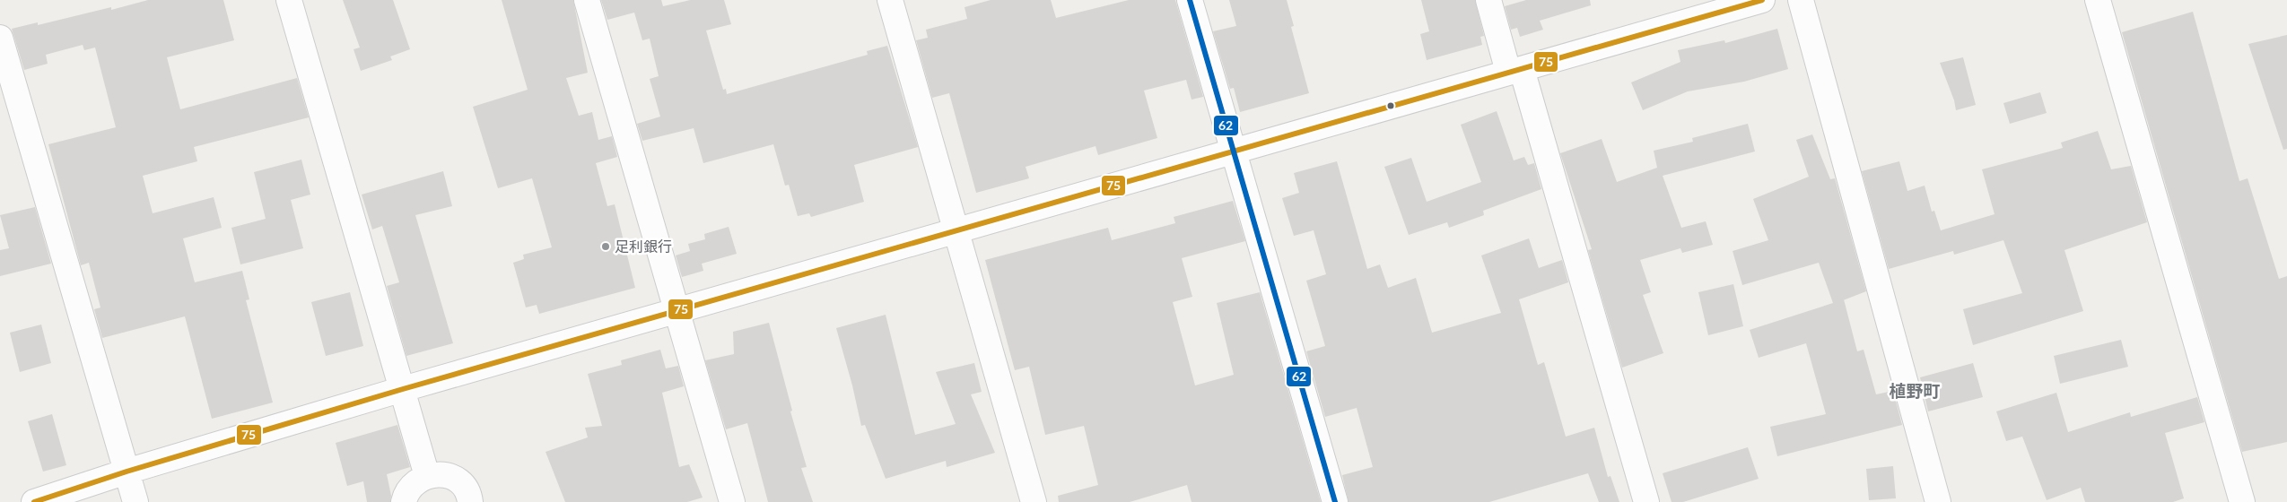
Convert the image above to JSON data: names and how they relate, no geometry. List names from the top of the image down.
{
  "districts": ["植野町"],
  "places": ["足利銀行"],
  "lines": ["transit line 75", "transit line 62"]
}
